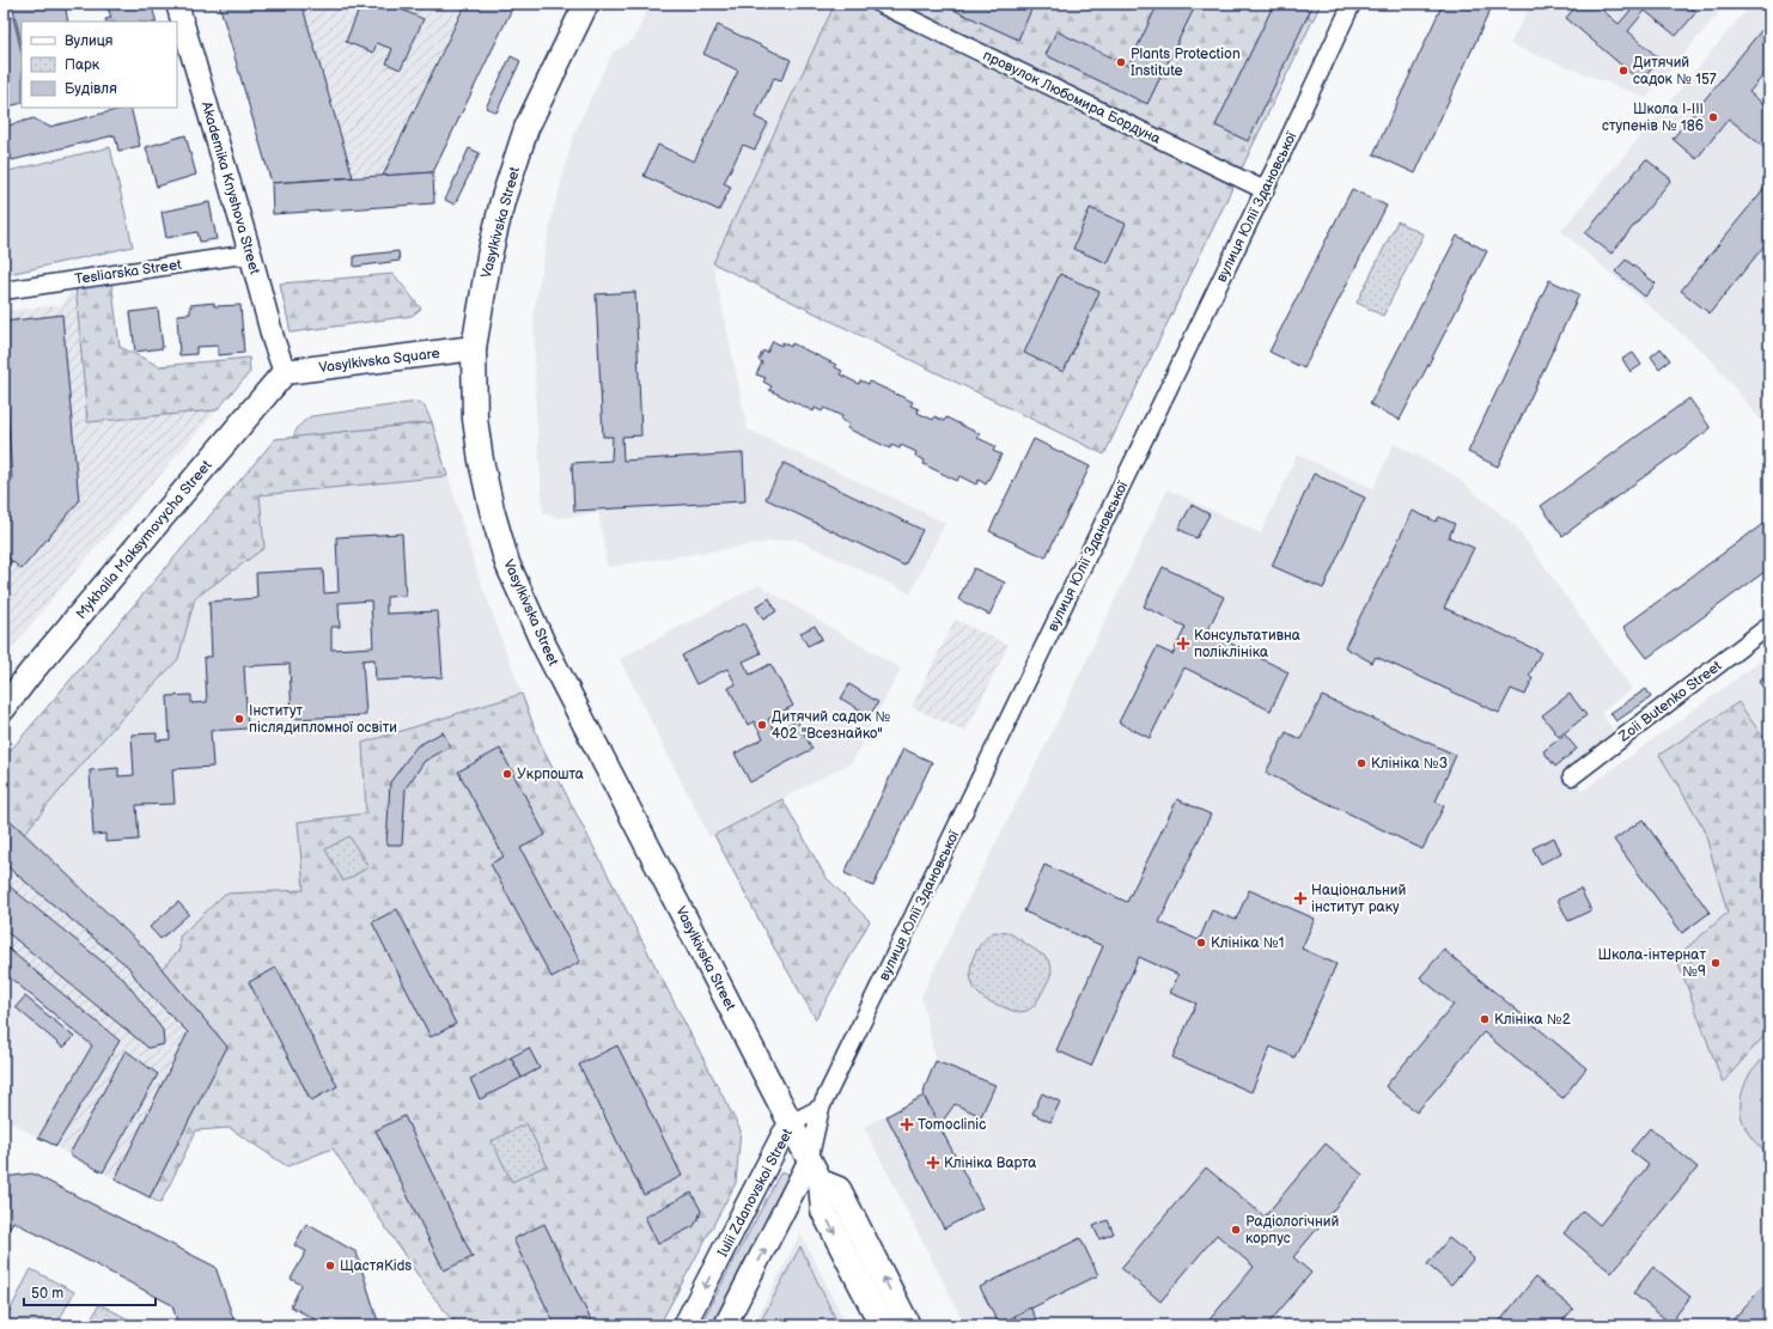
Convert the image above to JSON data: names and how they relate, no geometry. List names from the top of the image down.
{
  "streets": {
    "main road": ["Vasylkivska Street", "Vasylkivska Square", "Mykhaila Maksymovycha Street"],
    "street": [
      "провулок Любомира Бордуна",
      "Akademika Knyshova Street",
      "вулиця Юлії Здановської",
      "Tesliarska Street",
      "Zoii Butenko Street",
      "Iulii Zdanovskoi Street"
    ]
  },
  "crossings": [
    ["провулок Любомира Бордуна", "вулиця Юлії Здановської"],
    ["Akademika Knyshova Street", "Tesliarska Street"],
    ["Akademika Knyshova Street", "Vasylkivska Square"],
    ["Akademika Knyshova Street", "Mykhaila Maksymovycha Street"],
    ["вулиця Юлії Здановської", "Iulii Zdanovskoi Street"],
    ["Vasylkivska Street", "Vasylkivska Square"],
    ["Vasylkivska Street", "Iulii Zdanovskoi Street"],
    ["Vasylkivska Square", "Mykhaila Maksymovycha Street"]
  ],
  "places": {
    "other": [
      "Plants Protection Institute",
      "Дитячий садок № 157",
      "Школа І-ІІІ ступенів № 186",
      "Інститут післядипломної освіти",
      "Дитячий садок № 402 \"Всезнайко\"",
      "Клініка №3",
      "Укрпошта",
      "Клініка №1",
      "Школа-інтернат №9",
      "Клініка №2",
      "Радіологічний корпус",
      "ЩастяKids"
    ],
    "health": [
      "Консультативна поліклініка",
      "Національний інститут раку",
      "Tomoclinic",
      "Клініка Варта"
    ]
  },
  "legend": ["Вулиця", "Парк", "Будівля"],
  "scale_bar": "50 m"
}
